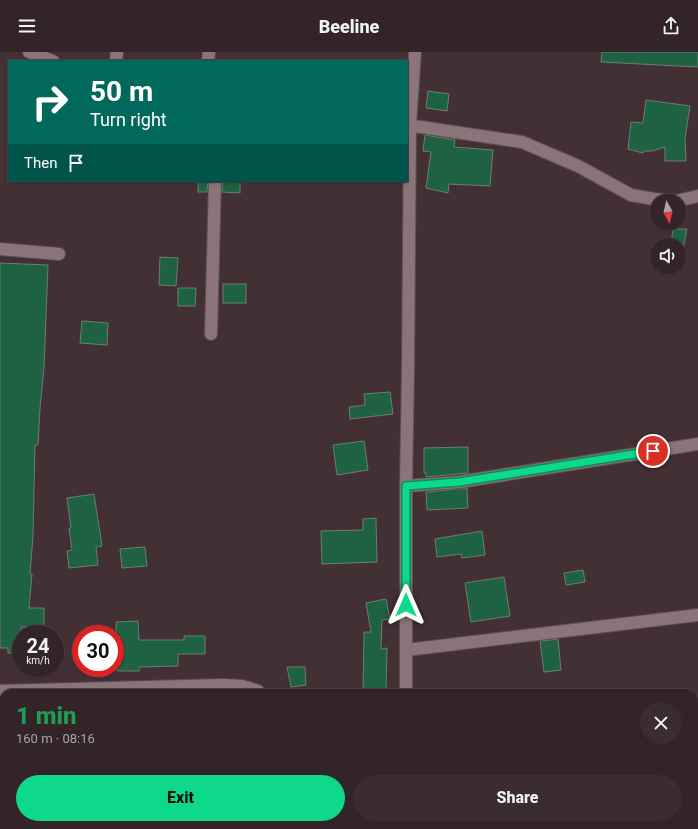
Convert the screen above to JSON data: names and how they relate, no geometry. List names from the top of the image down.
{
  "north": "bottom",
  "page": {
    "header": "Beeline",
    "turn": ["50 m", "Turn right"],
    "then": "Then",
    "speed": "24 km/h",
    "limit": "30",
    "heading": ["1 min", "160 m · 08:16"],
    "buttons": ["Exit", "Share"]
  }
}
